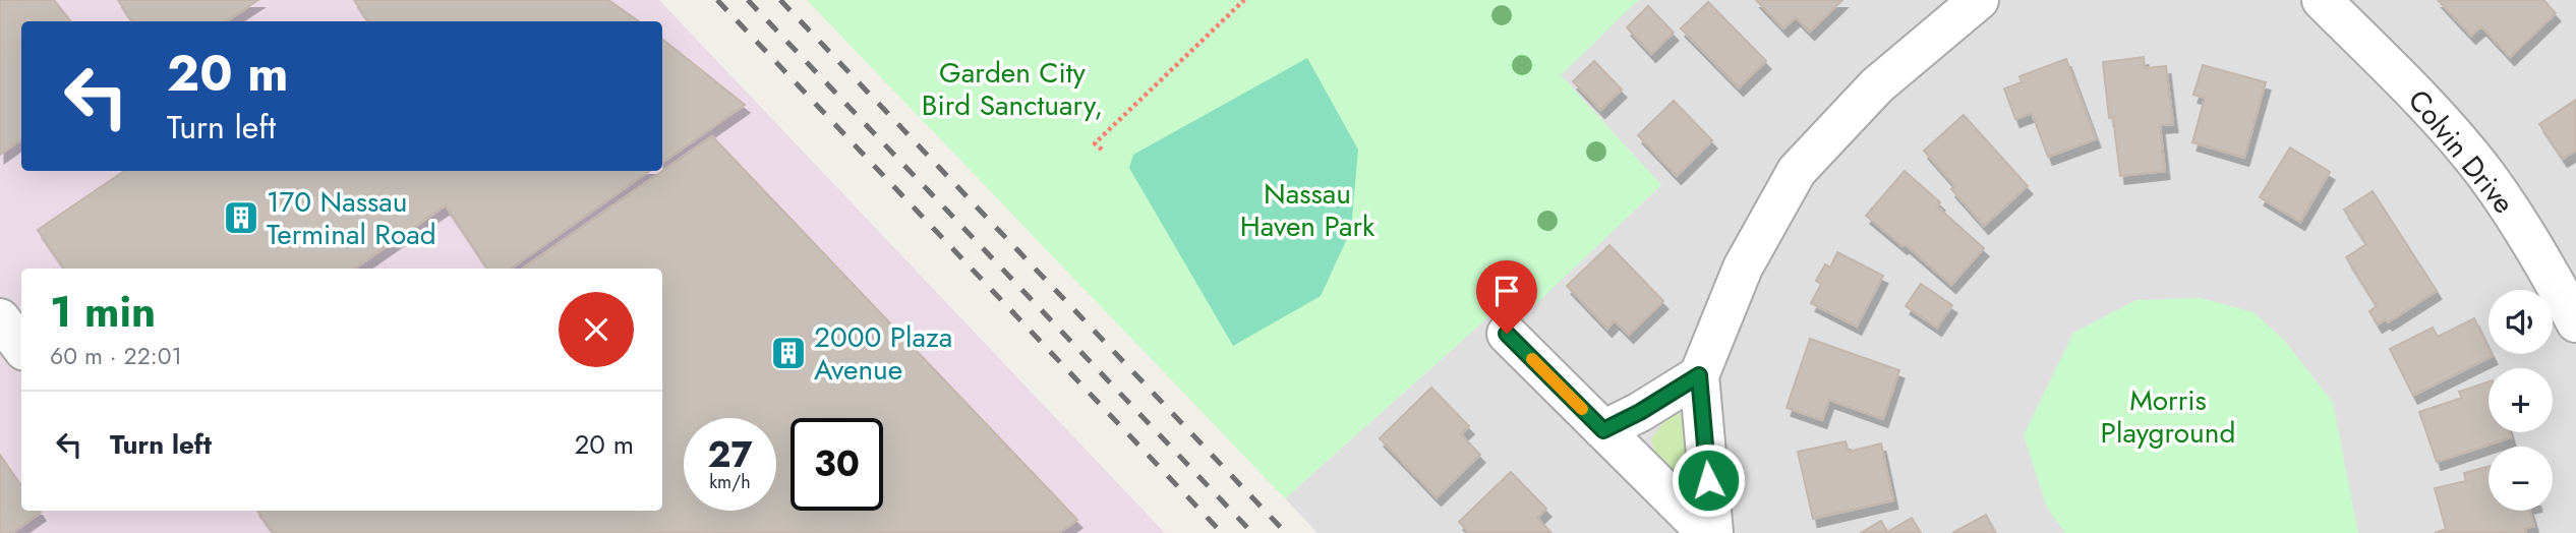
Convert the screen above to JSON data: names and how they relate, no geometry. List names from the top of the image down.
{
  "streets": {
    "street": ["Colvin Drive"]
  },
  "parks": ["Garden City Bird Sanctuary,", "Nassau Haven Park", "Morris Playground"],
  "places": {
    "building": ["170 Nassau Terminal Road", "2000 Plaza Avenue"]
  },
  "page": {
    "turn": ["20 m", "Turn left"],
    "heading": ["1 min", "60 m · 22:01"],
    "map_buttons": ["+", "−"],
    "list": [
      {
        "name": "Turn left",
        "value": "20 m"
      }
    ],
    "speed": "27 km/h",
    "limit": "30"
  }
}
